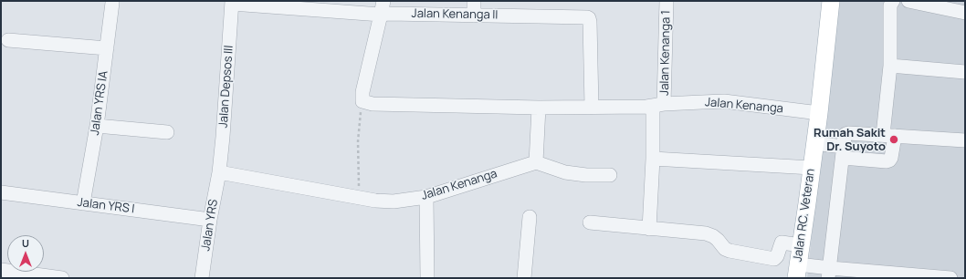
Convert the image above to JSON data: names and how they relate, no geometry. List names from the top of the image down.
{
  "streets": {
    "main road": ["Jalan RC. Veteran"],
    "street": [
      "Jalan Kenanga II",
      "Jalan Kenanga 1",
      "Jalan Depsos III",
      "Jalan YRS IA",
      "Jalan Kenanga",
      "Jalan YRS I",
      "Jalan YRS"
    ]
  },
  "crossings": [
    ["Jalan Kenanga II", "Jalan Depsos III"],
    ["Jalan Kenanga II", "Jalan Kenanga"],
    ["Jalan Kenanga 1", "Jalan Kenanga"],
    ["Jalan Depsos III", "Jalan Kenanga"],
    ["Jalan Depsos III", "Jalan YRS"],
    ["Jalan YRS IA", "Jalan YRS I"],
    ["Jalan Kenanga", "Jalan RC. Veteran"],
    ["Jalan Kenanga", "Jalan YRS"],
    ["Jalan YRS I", "Jalan YRS"]
  ],
  "places": ["Rumah Sakit Dr. Suyoto"],
  "north": "top"
}
